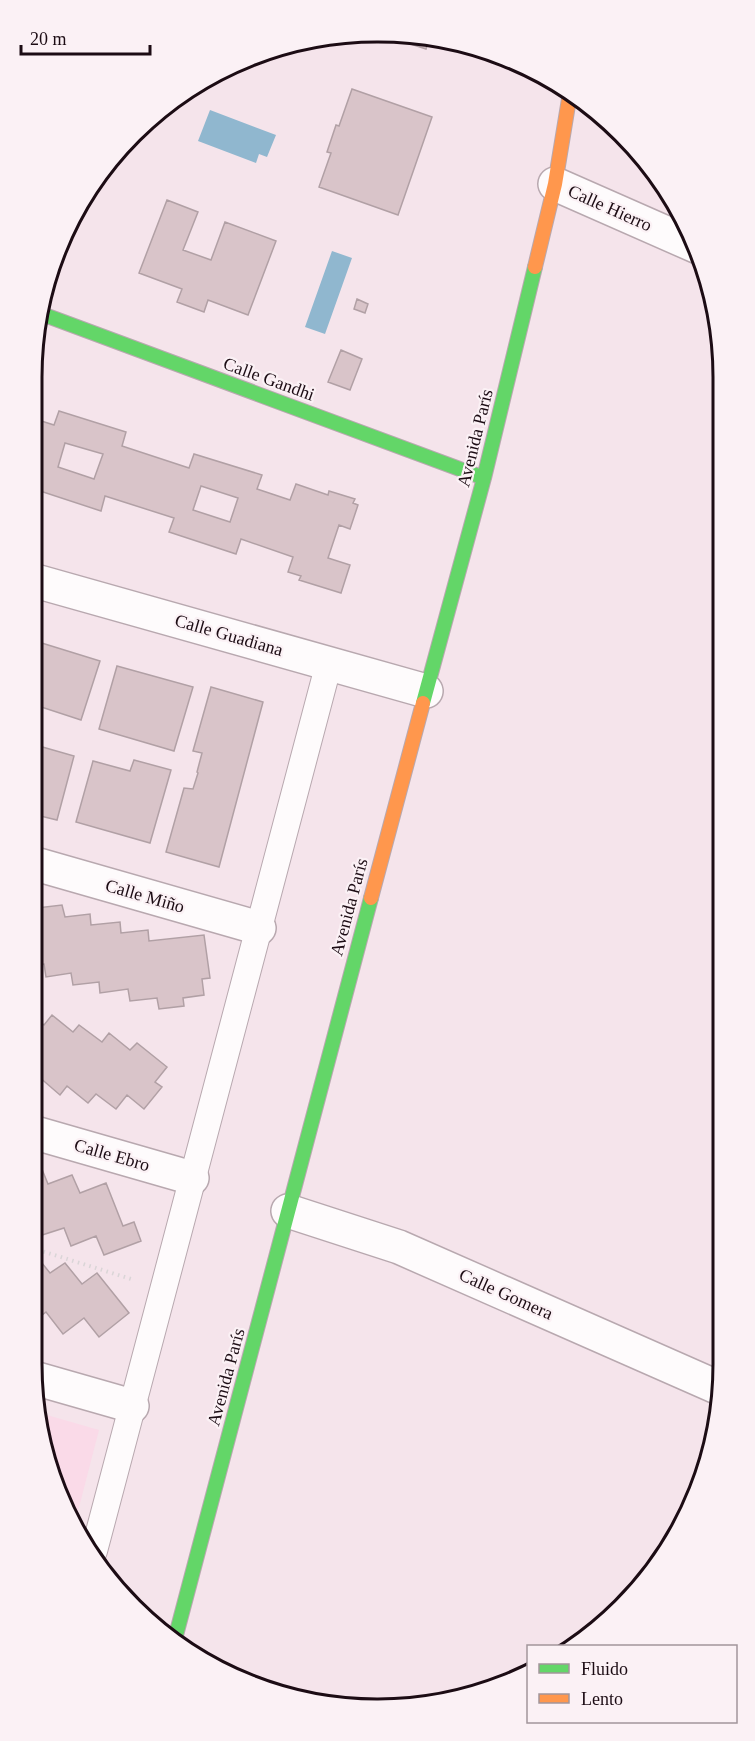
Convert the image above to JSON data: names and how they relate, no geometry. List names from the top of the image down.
{
  "streets": {
    "main road": ["Calle Gandhi", "Avenida París"],
    "street": [
      "Calle Hierro",
      "Calle Guadiana",
      "Calle Miño",
      "Calle Ebro",
      "Calle Gomera"
    ]
  },
  "crossings": [
    ["Calle Hierro", "Avenida París"],
    ["Calle Gandhi", "Avenida París"],
    ["Avenida París", "Calle Guadiana"],
    ["Avenida París", "Calle Gomera"]
  ],
  "legend": ["Fluido", "Lento"],
  "scale_bar": "20 m"
}
